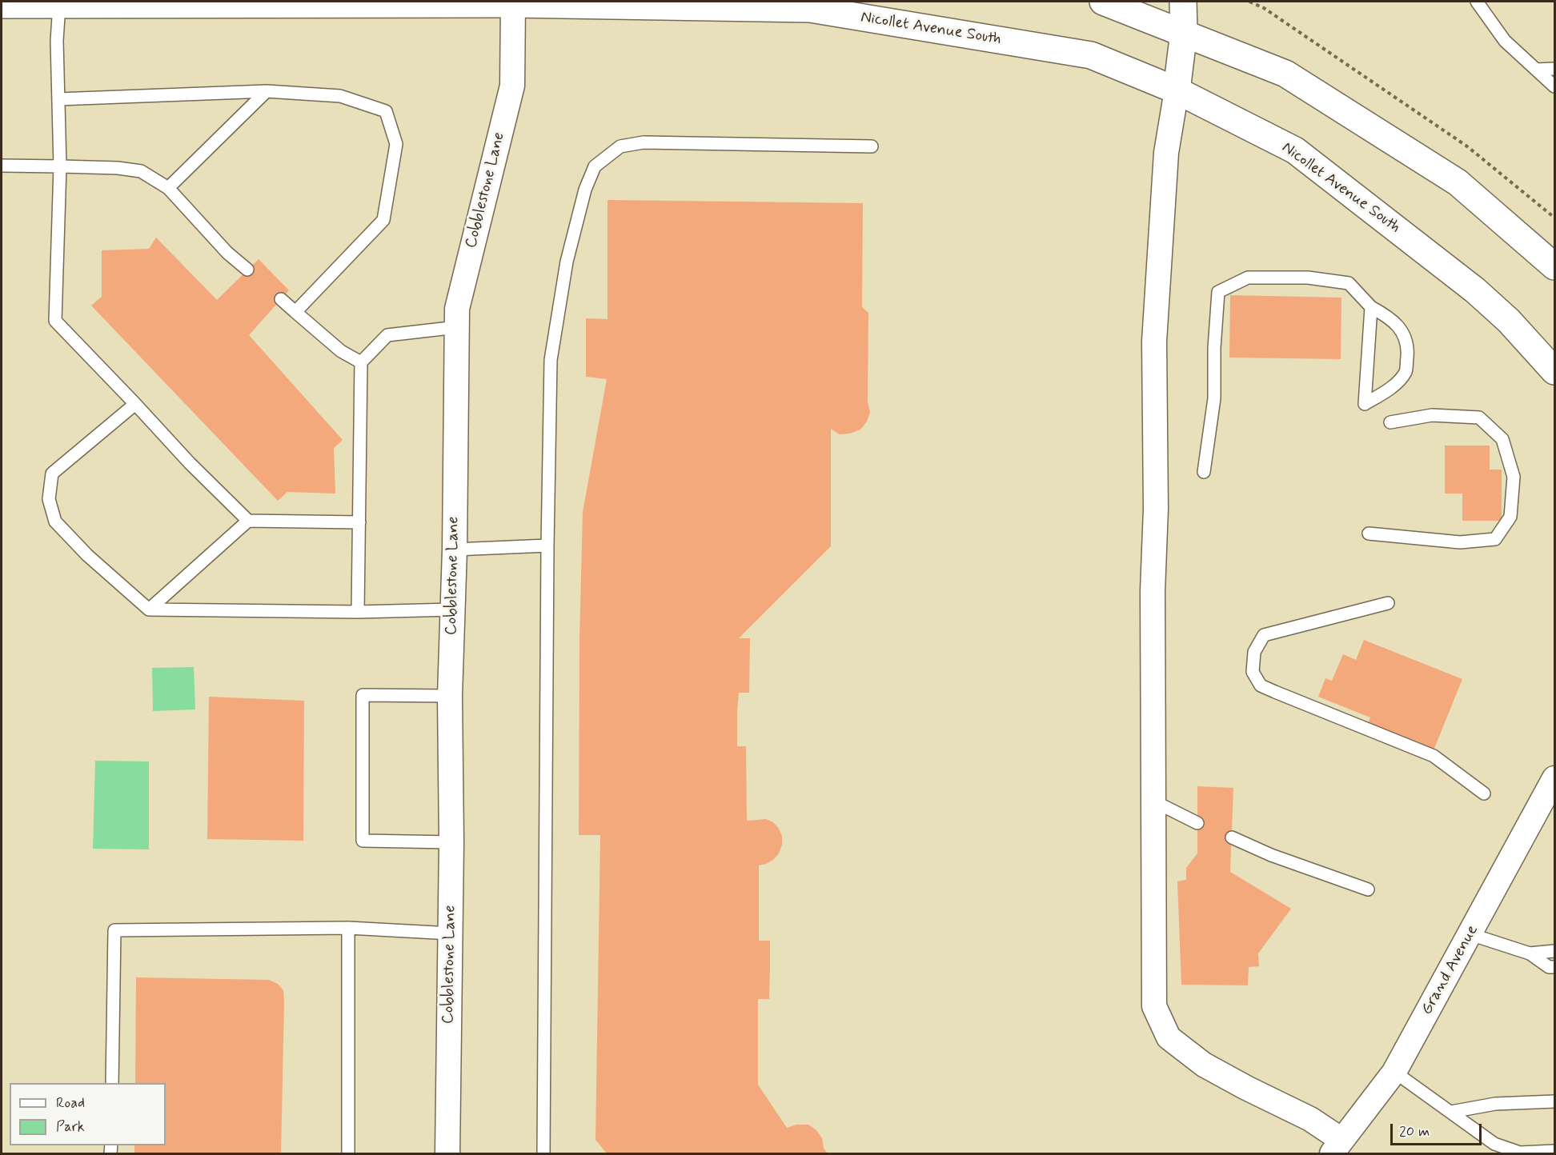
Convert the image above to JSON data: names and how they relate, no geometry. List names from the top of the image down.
{
  "streets": {
    "main road": ["Nicollet Avenue South"],
    "street": ["Cobblestone Lane", "Grand Avenue"]
  },
  "crossings": [
    ["Nicollet Avenue South", "Cobblestone Lane"]
  ],
  "legend": ["Road", "Park"],
  "scale_bar": "20 m"
}
